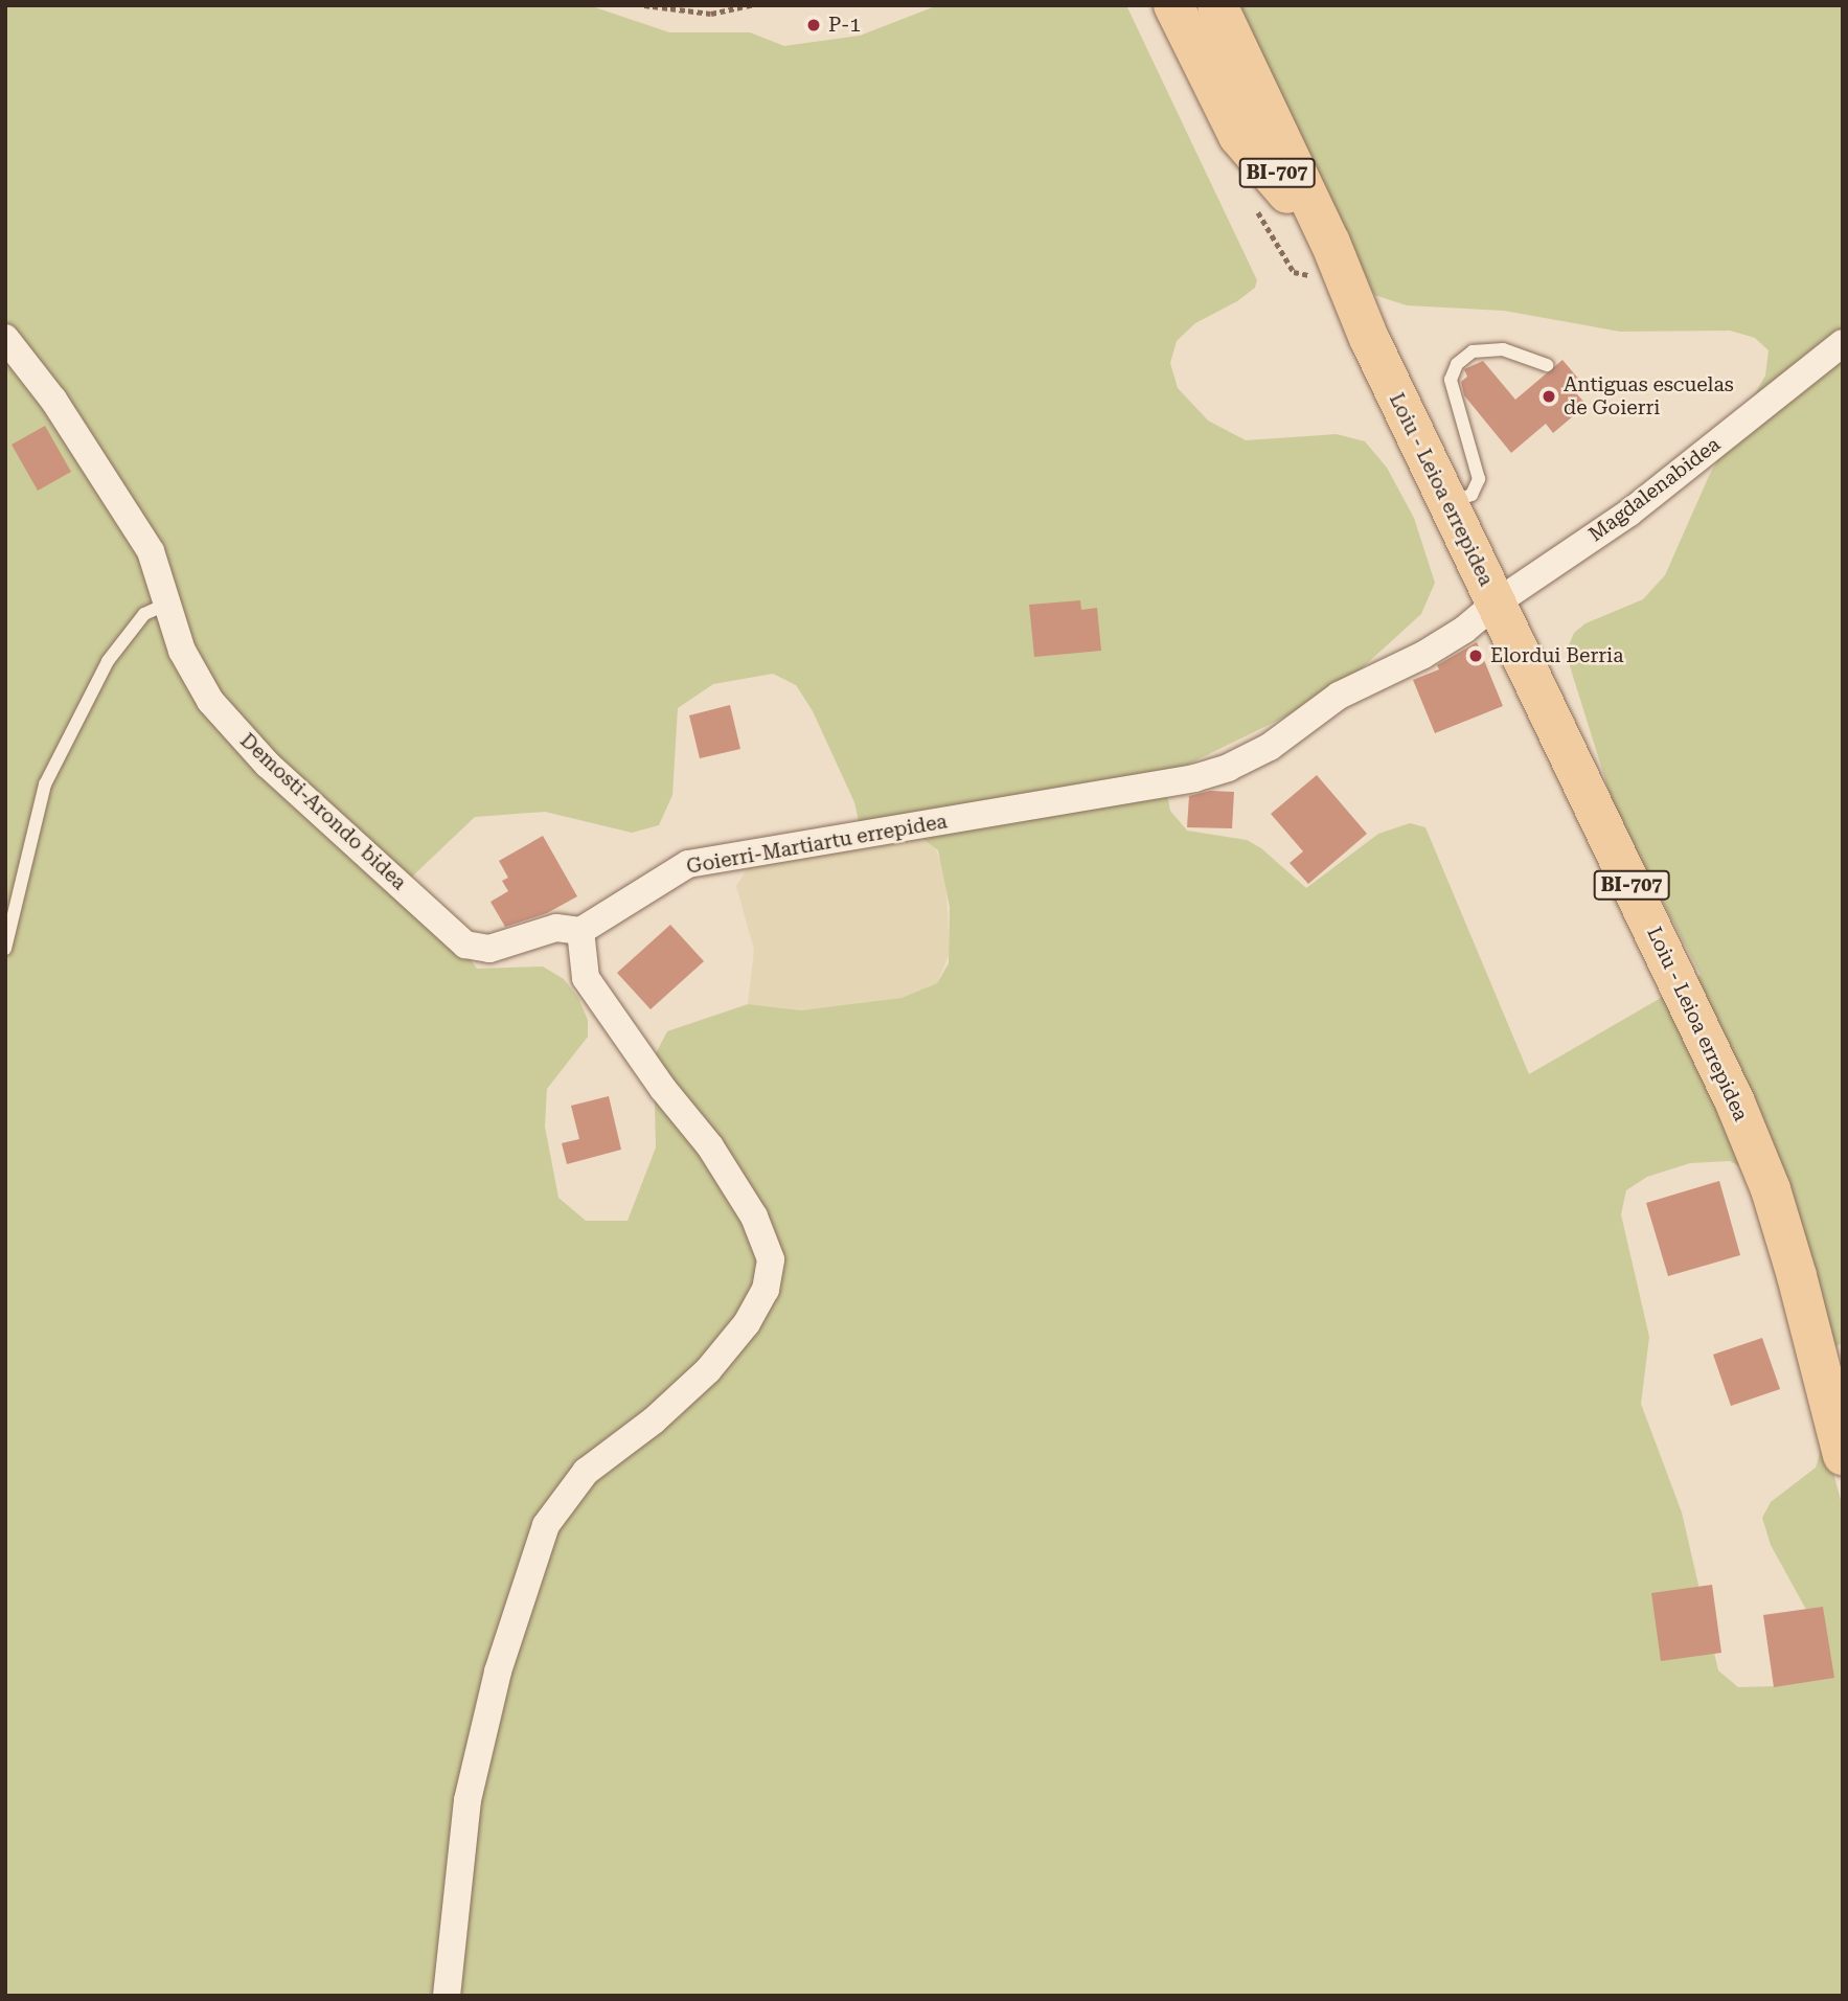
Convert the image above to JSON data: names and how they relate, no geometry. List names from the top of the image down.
{
  "streets": {
    "main road": ["BI-707", "Loiu - Leioa errepidea"],
    "street": ["Magdalenabidea", "Demosti-Arondo bidea", "Goierri-Martiartu errepidea"]
  },
  "crossings": [
    ["Loiu - Leioa errepidea", "Magdalenabidea"],
    ["Loiu - Leioa errepidea", "Goierri-Martiartu errepidea"],
    ["Magdalenabidea", "Goierri-Martiartu errepidea"],
    ["Demosti-Arondo bidea", "Goierri-Martiartu errepidea"]
  ],
  "places": ["P-1", "Antiguas escuelas de Goierri", "Elordui Berria"]
}
